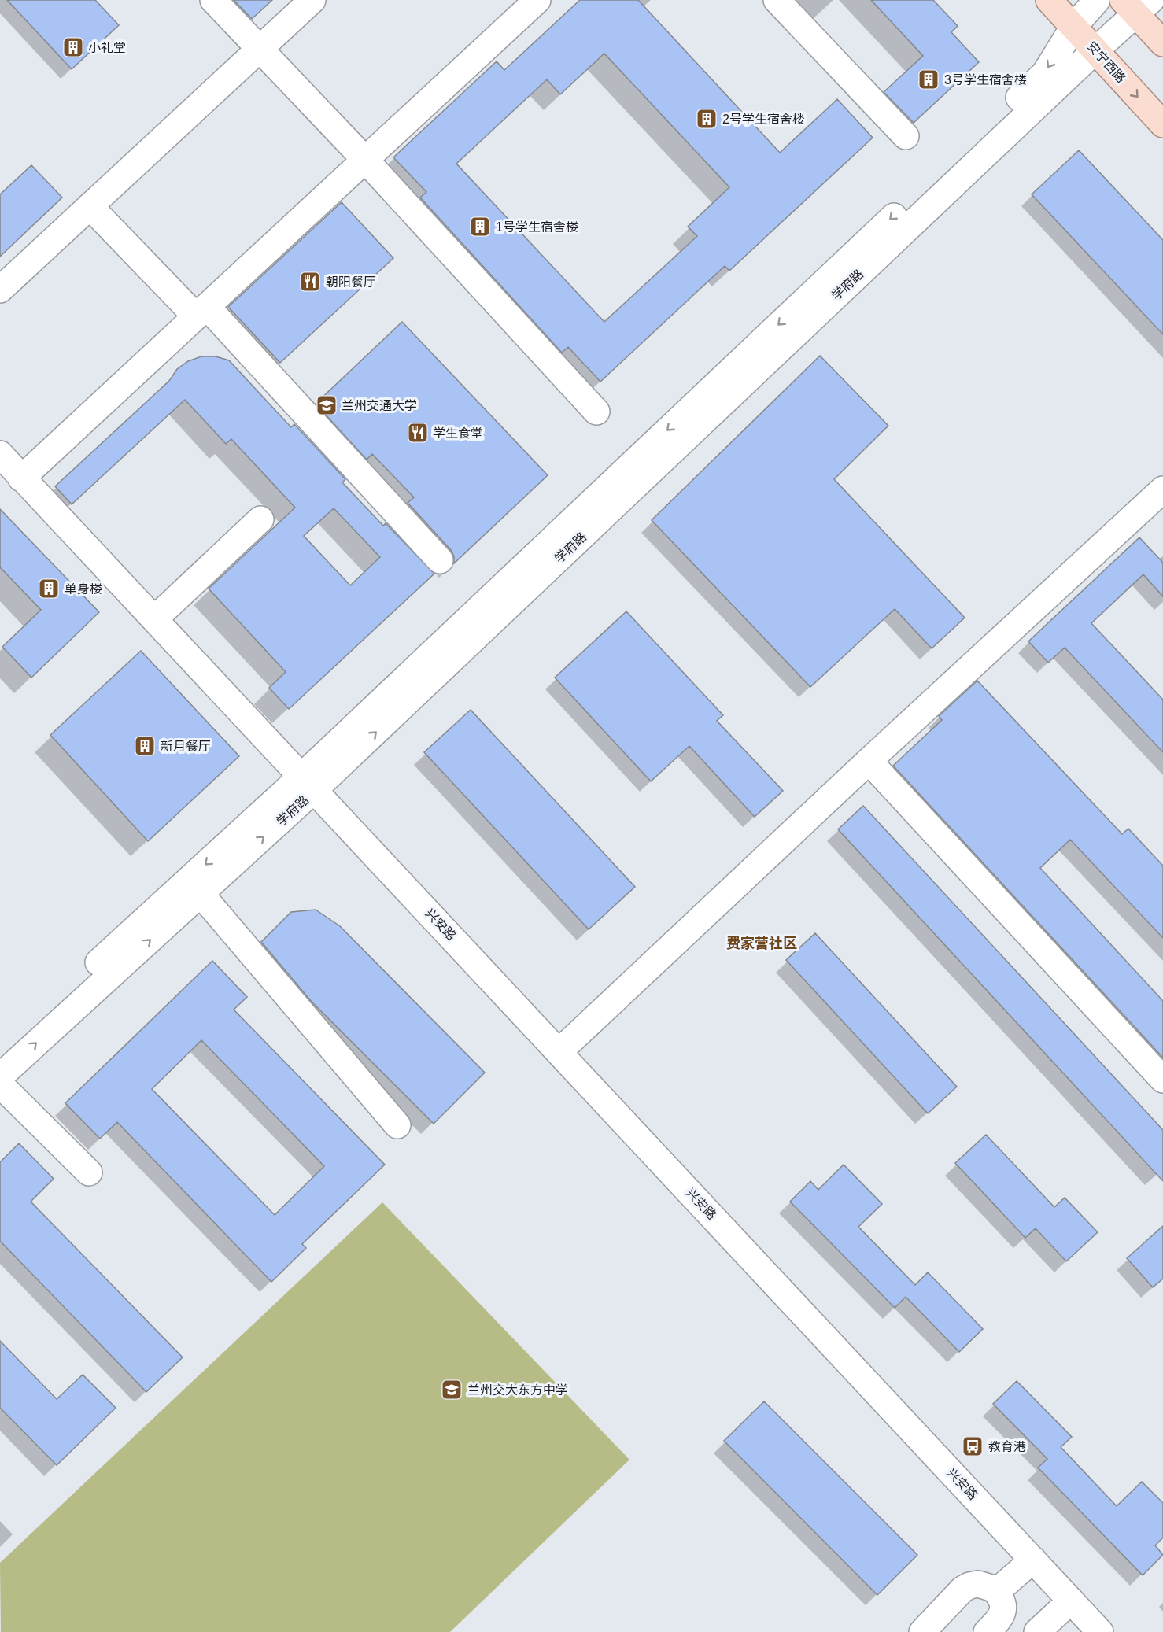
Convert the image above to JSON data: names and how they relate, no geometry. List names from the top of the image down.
{
  "streets": {
    "main road": ["安宁西路"],
    "street": ["学府路", "兴安路"]
  },
  "crossings": [
    ["安宁西路", "学府路"],
    ["学府路", "兴安路"]
  ],
  "districts": ["费家营社区"],
  "places": {
    "building": [
      "小礼堂",
      "3号学生宿舍楼",
      "2号学生宿舍楼",
      "1号学生宿舍楼",
      "单身楼",
      "新月餐厅"
    ],
    "restaurant": ["朝阳餐厅", "学生食堂"],
    "school or university": ["兰州交通大学", "兰州交大东方中学"],
    "bus stop": ["教育港"]
  }
}
